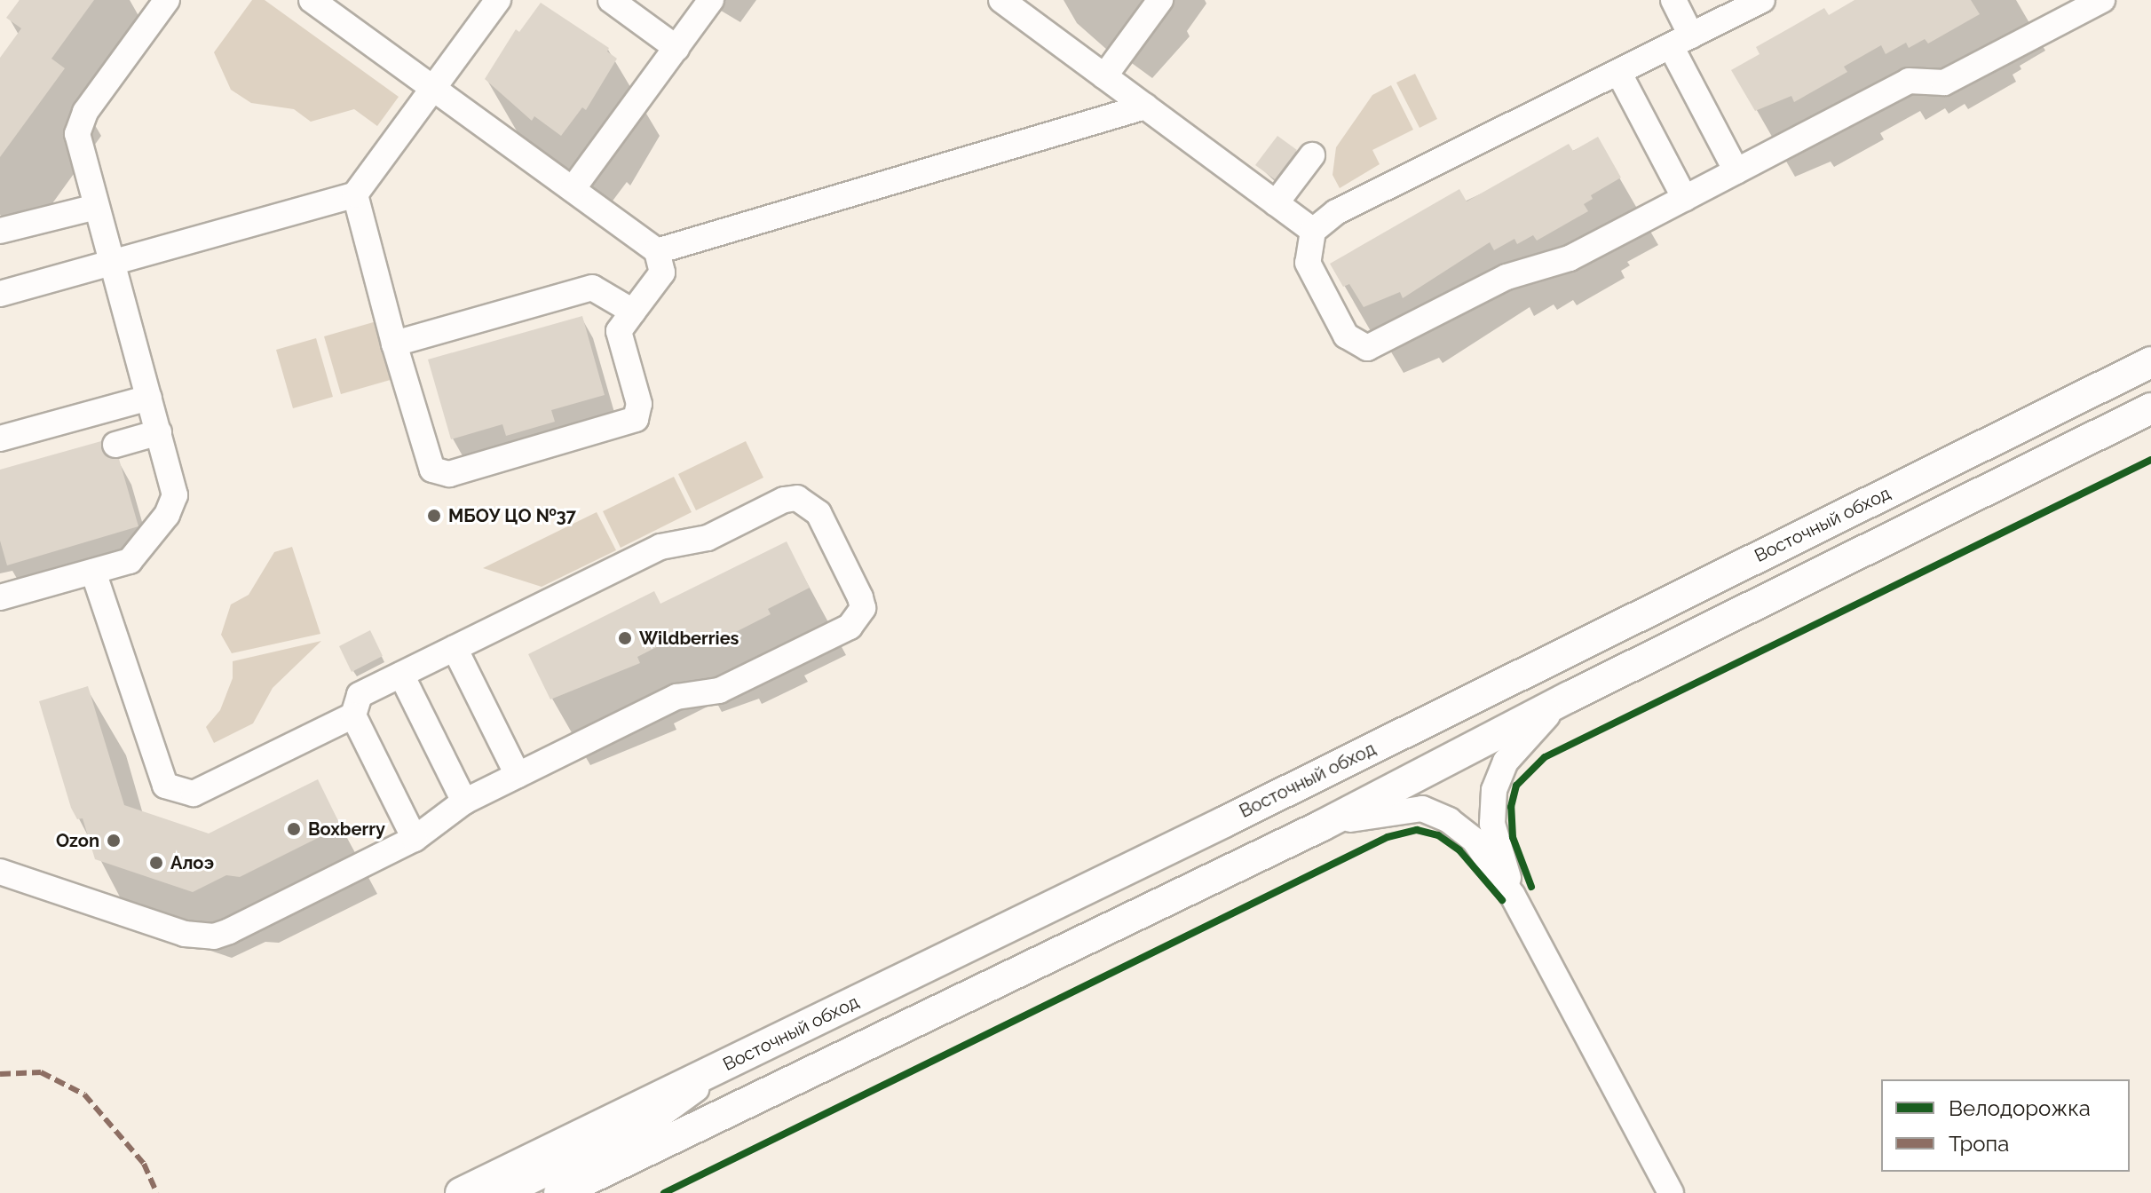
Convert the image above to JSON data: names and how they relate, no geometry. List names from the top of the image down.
{
  "streets": {
    "main road": ["Восточный обход"]
  },
  "places": [
    "МБОУ ЦО №37",
    "Wildberries",
    "Boxberry",
    "Ozon",
    "Алоэ"
  ],
  "legend": ["Велодорожка", "Тропа"]
}
